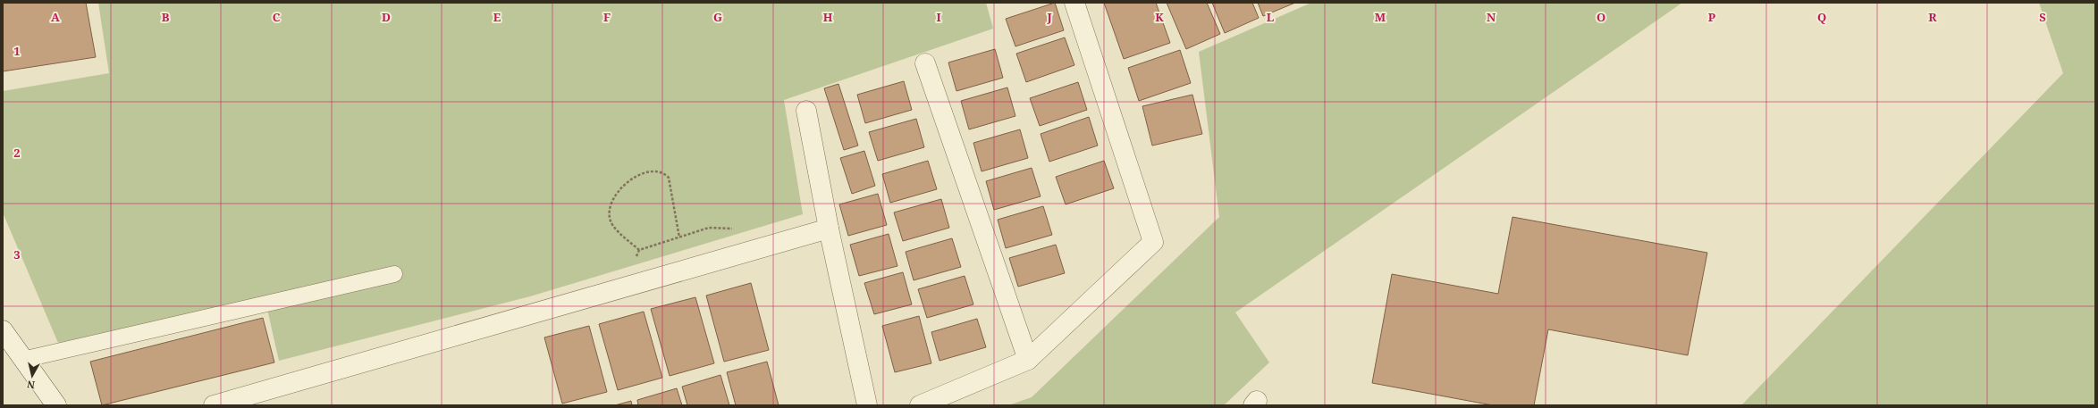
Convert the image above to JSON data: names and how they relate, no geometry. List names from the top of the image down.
{
  "north": "bottom",
  "grid": {
    "columns": [
      "A",
      "B",
      "C",
      "D",
      "E",
      "F",
      "G",
      "H",
      "I",
      "J",
      "K",
      "L",
      "M",
      "N",
      "O",
      "P",
      "Q",
      "R",
      "S"
    ],
    "rows": ["1", "2", "3"]
  }
}
